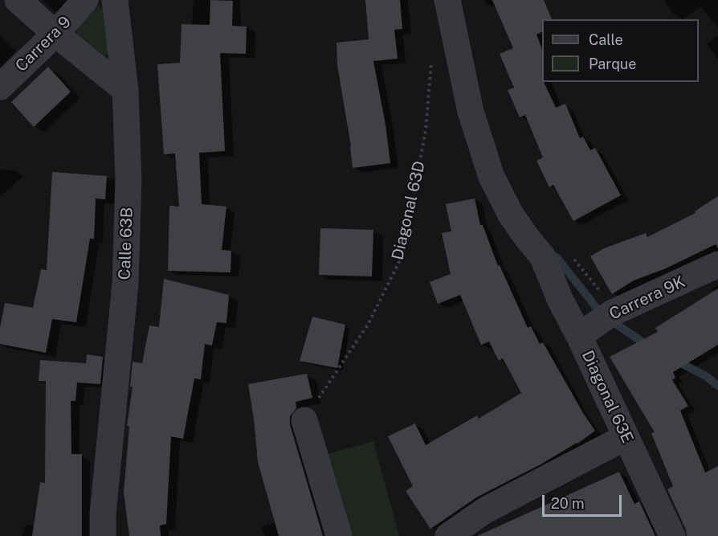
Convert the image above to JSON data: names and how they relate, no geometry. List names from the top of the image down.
{
  "streets": {
    "street": [
      "Carrera 9",
      "Calle 63B",
      "Carrera 9K",
      "Diagonal 63E"
    ],
    "path": ["Diagonal 63D"]
  },
  "crossings": [
    ["Carrera 9K", "Diagonal 63E"]
  ],
  "legend": ["Calle", "Parque"],
  "scale_bar": "20 m"
}
